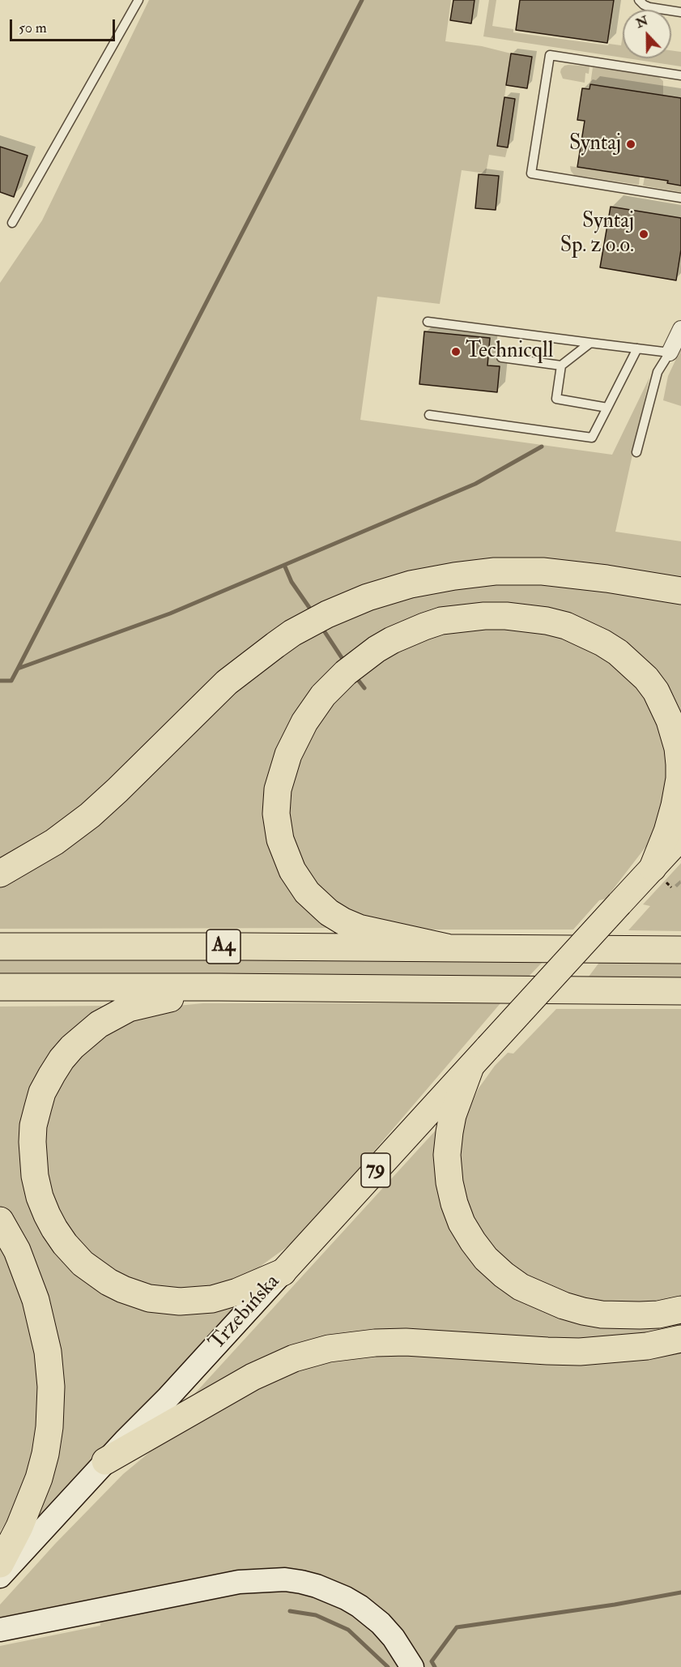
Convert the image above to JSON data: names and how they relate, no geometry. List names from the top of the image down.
{
  "streets": {
    "highway": ["A4"],
    "main road": ["79", "Trzebińska"]
  },
  "crossings": [
    ["79", "Trzebińska"]
  ],
  "places": ["Syntaj", "Syntaj Sp. z o.o.", "Technicqll"],
  "scale_bar": "50 m",
  "north": "top"
}
